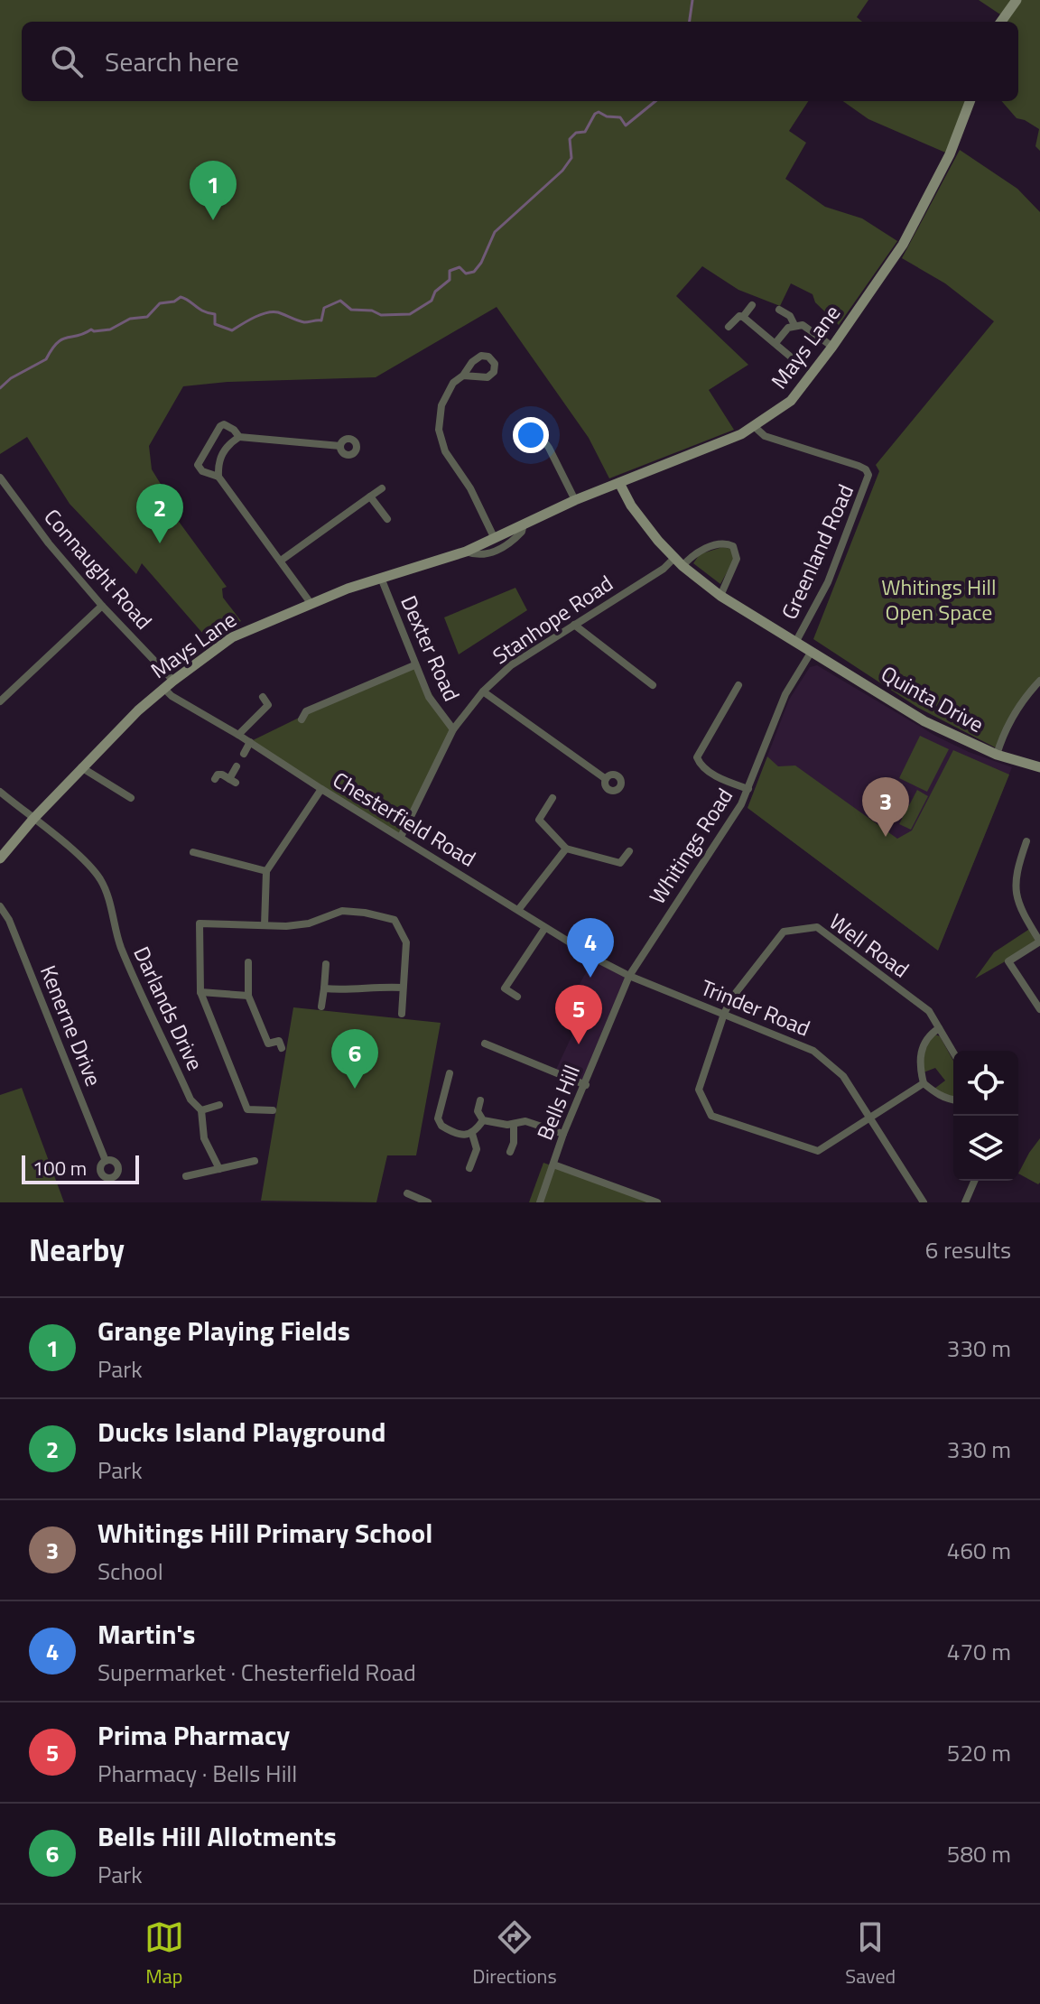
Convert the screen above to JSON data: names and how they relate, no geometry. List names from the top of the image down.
{
  "streets": {
    "street": [
      "Mays Lane",
      "Greenland Road",
      "Connaught Road",
      "Stanhope Road",
      "Dexter Road",
      "Quinta Drive",
      "Chesterfield Road",
      "Whitings Road",
      "Well Road",
      "Trinder Road",
      "Darlands Drive",
      "Kenerne Drive",
      "Bells Hill"
    ]
  },
  "crossings": [
    ["Mays Lane", "Greenland Road"],
    ["Mays Lane", "Connaught Road"],
    ["Mays Lane", "Dexter Road"],
    ["Mays Lane", "Quinta Drive"],
    ["Mays Lane", "Chesterfield Road"],
    ["Mays Lane", "Darlands Drive"],
    ["Greenland Road", "Quinta Drive"],
    ["Stanhope Road", "Dexter Road"],
    ["Stanhope Road", "Quinta Drive"],
    ["Stanhope Road", "Chesterfield Road"],
    ["Quinta Drive", "Whitings Road"],
    ["Chesterfield Road", "Whitings Road"],
    ["Chesterfield Road", "Trinder Road"],
    ["Chesterfield Road", "Bells Hill"],
    ["Whitings Road", "Trinder Road"],
    ["Whitings Road", "Bells Hill"],
    ["Well Road", "Trinder Road"],
    ["Trinder Road", "Bells Hill"]
  ],
  "parks": ["Whitings Hill Open Space"],
  "scale_bar": "100 m",
  "page": {
    "search": "Search here",
    "pins": [
      "1",
      "2",
      "3",
      "4",
      "5",
      "6"
    ],
    "scale": "100 m",
    "heading": ["Nearby", "6 results"],
    "list": [
      {
        "mark": "1",
        "name": "Grange Playing Fields",
        "note": "Park",
        "value": "330 m"
      },
      {
        "mark": "2",
        "name": "Ducks Island Playground",
        "note": "Park",
        "value": "330 m"
      },
      {
        "mark": "3",
        "name": "Whitings Hill Primary School",
        "note": "School",
        "value": "460 m"
      },
      {
        "mark": "4",
        "name": "Martin's",
        "note": "Supermarket · Chesterfield Road",
        "value": "470 m"
      },
      {
        "mark": "5",
        "name": "Prima Pharmacy",
        "note": "Pharmacy · Bells Hill",
        "value": "520 m"
      },
      {
        "mark": "6",
        "name": "Bells Hill Allotments",
        "note": "Park",
        "value": "580 m"
      }
    ],
    "nav": ["Map", "Directions", "Saved"]
  }
}
